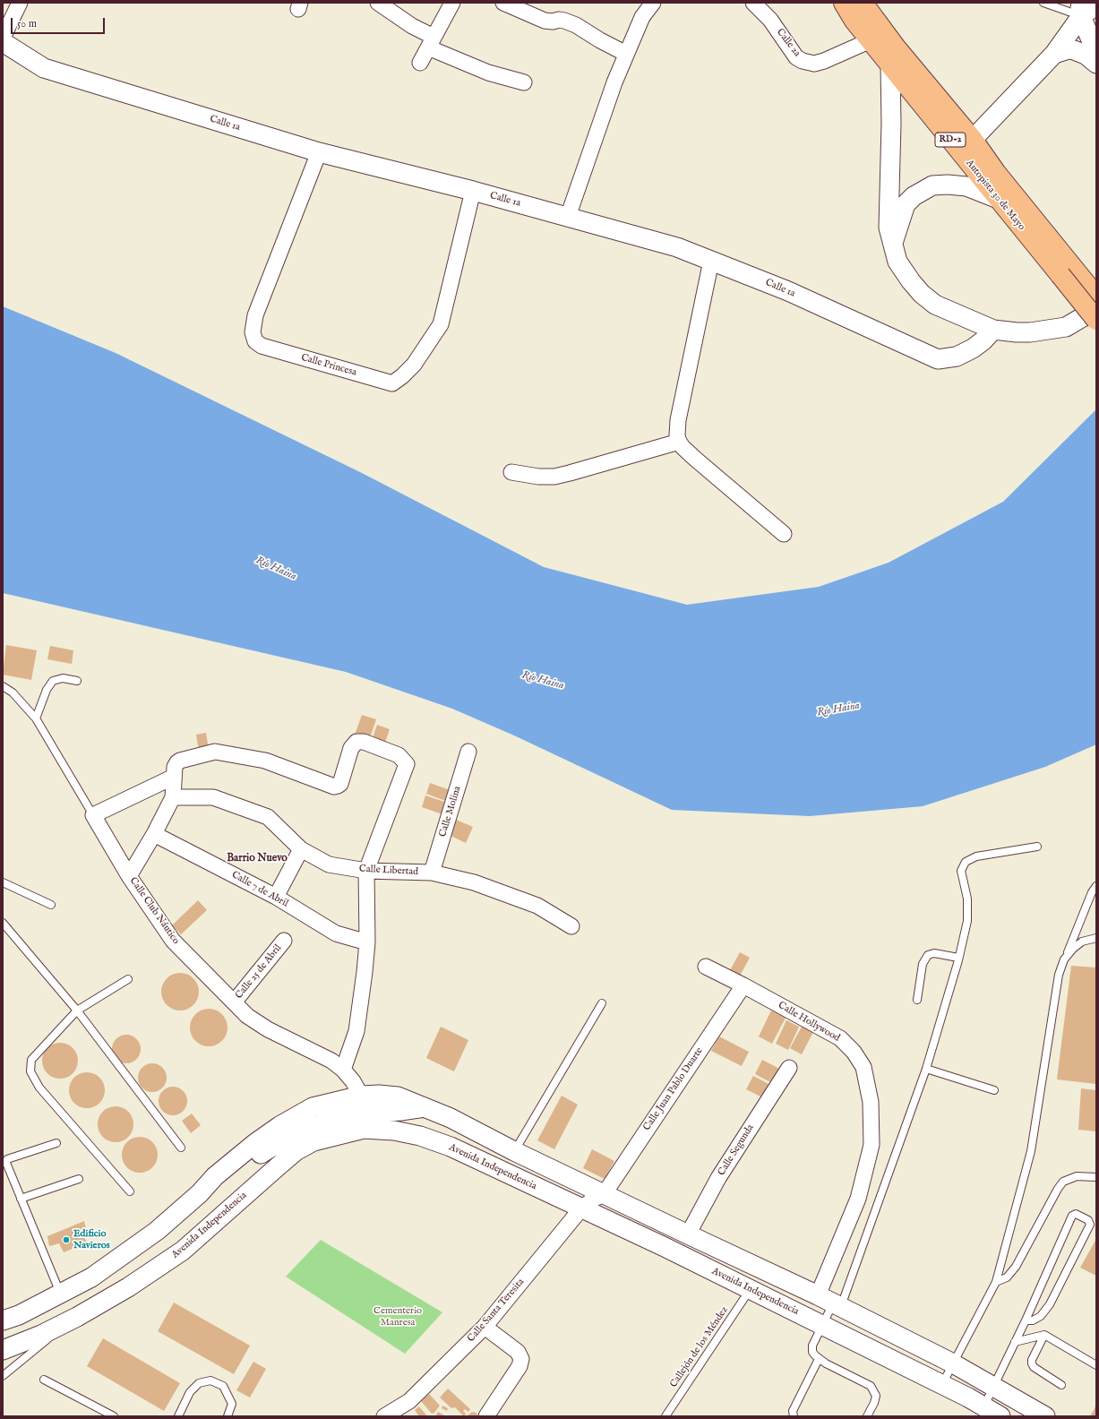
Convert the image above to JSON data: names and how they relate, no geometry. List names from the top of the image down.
{
  "streets": {
    "highway": ["RD-2", "Autopista 30 de Mayo"],
    "street": [
      "Calle 2a",
      "Calle 1a",
      "Calle Princesa",
      "Calle Molina",
      "Calle Libertad",
      "Calle 7 de Abril",
      "Calle Club Náutico",
      "Calle 25 de Abril",
      "Calle Hollywood",
      "Calle Juan Pablo Duarte",
      "Calle Segunda",
      "Avenida Independencia",
      "Calle Santa Teresita"
    ],
    "lane": ["Callejón de los Méndez"]
  },
  "crossings": [
    ["Calle 2a", "Autopista 30 de Mayo"],
    ["Calle 1a", "Calle Princesa"],
    ["Calle Molina", "Calle Libertad"],
    ["Calle Club Náutico", "Calle 25 de Abril"],
    ["Calle Club Náutico", "Avenida Independencia"],
    ["Calle Hollywood", "Calle Juan Pablo Duarte"],
    ["Calle Hollywood", "Avenida Independencia"],
    ["Calle Juan Pablo Duarte", "Avenida Independencia"],
    ["Calle Juan Pablo Duarte", "Calle Santa Teresita"],
    ["Calle Segunda", "Avenida Independencia"],
    ["Avenida Independencia", "Calle Santa Teresita"],
    ["Avenida Independencia", "Callejón de los Méndez"]
  ],
  "districts": ["Barrio Nuevo"],
  "water": ["Río Haina"],
  "parks": ["Cementerio Manresa"],
  "places": ["Edificio Navieros"],
  "scale_bar": "50 m"
}
